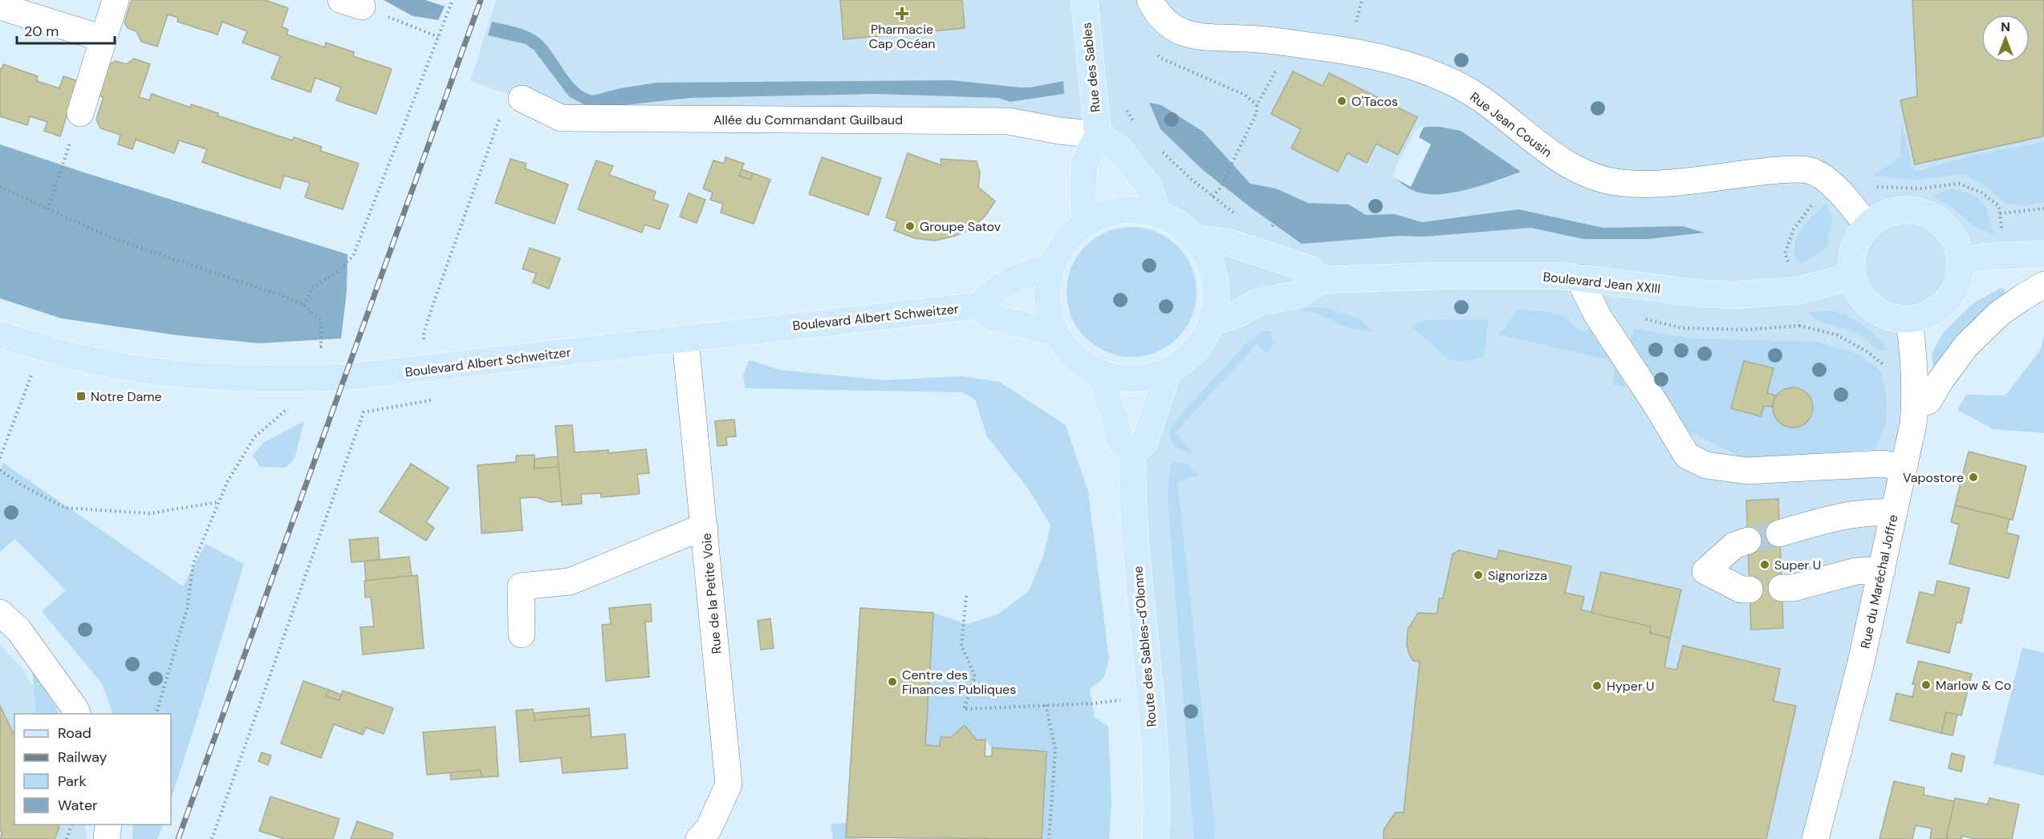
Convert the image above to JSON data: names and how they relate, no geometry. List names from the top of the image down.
{
  "streets": {
    "main road": [
      "Rue des Sables",
      "Boulevard Jean XXIII",
      "Boulevard Albert Schweitzer",
      "Route des Sables-d'Olonne"
    ],
    "street": [
      "Allée du Commandant Guilbaud",
      "Rue Jean Cousin",
      "Rue du Maréchal Joffre",
      "Rue de la Petite Voie"
    ]
  },
  "crossings": [
    ["Rue des Sables", "Allée du Commandant Guilbaud"],
    ["Rue Jean Cousin", "Boulevard Jean XXIII"],
    ["Rue Jean Cousin", "Rue du Maréchal Joffre"],
    ["Boulevard Jean XXIII", "Rue du Maréchal Joffre"],
    ["Boulevard Albert Schweitzer", "Rue de la Petite Voie"]
  ],
  "places": {
    "health": ["Pharmacie Cap Océan"],
    "other": [
      "O'Tacos",
      "Groupe Satov",
      "Vapostore",
      "Super U",
      "Signorizza",
      "Centre des Finances Publiques",
      "Marlow & Co",
      "Hyper U"
    ],
    "transit": ["Notre Dame"]
  },
  "legend": [
    "Road",
    "Railway",
    "Park",
    "Water"
  ],
  "scale_bar": "20 m",
  "north": "top"
}
